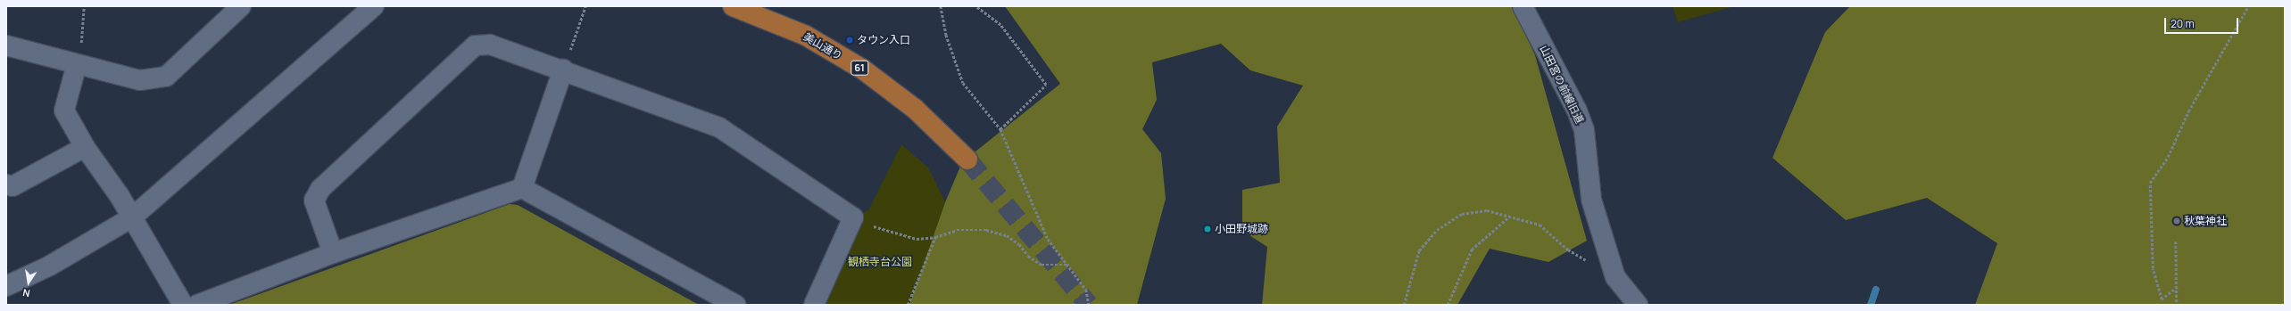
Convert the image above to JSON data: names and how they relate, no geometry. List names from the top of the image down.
{
  "streets": {
    "main road": ["美山通り", "61"],
    "street": ["山田宮の前線旧道"]
  },
  "parks": ["観栖寺台公園"],
  "places": ["タウン入口", "秋葉神社", "小田野城跡"],
  "scale_bar": "20 m",
  "north": "bottom"
}
